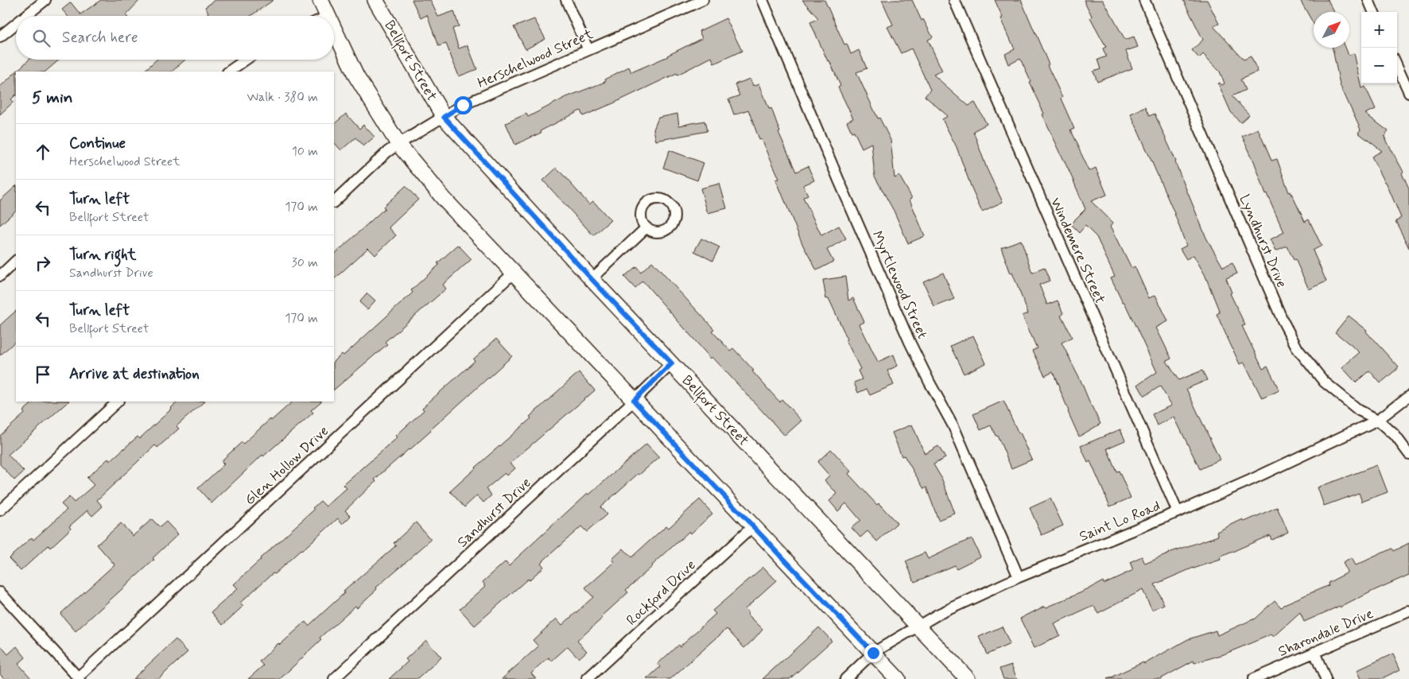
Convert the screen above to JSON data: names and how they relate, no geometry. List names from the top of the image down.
{
  "streets": {
    "main road": ["Bellfort Street"],
    "street": [
      "Herschelwood Street",
      "Lyndhurst Drive",
      "Windemere Street",
      "Myrtlewood Street",
      "Glen Hollow Drive",
      "Sandhurst Drive",
      "Saint Lo Road",
      "Rockford Drive",
      "Sharondale Drive"
    ]
  },
  "crossings": [
    ["Herschelwood Street", "Bellfort Street"],
    ["Bellfort Street", "Sandhurst Drive"],
    ["Bellfort Street", "Saint Lo Road"],
    ["Lyndhurst Drive", "Saint Lo Road"],
    ["Windemere Street", "Saint Lo Road"],
    ["Myrtlewood Street", "Saint Lo Road"]
  ],
  "north": "top right",
  "page": {
    "map_buttons": ["+", "−"],
    "search": "Search here",
    "heading": ["5 min", "Walk · 380 m"],
    "list": [
      ["Continue", "Herschelwood Street", "10 m"],
      ["Turn left", "Bellfort Street", "170 m"],
      ["Turn right", "Sandhurst Drive", "30 m"],
      ["Turn left", "Bellfort Street", "170 m"],
      "Arrive at destination"
    ]
  }
}
